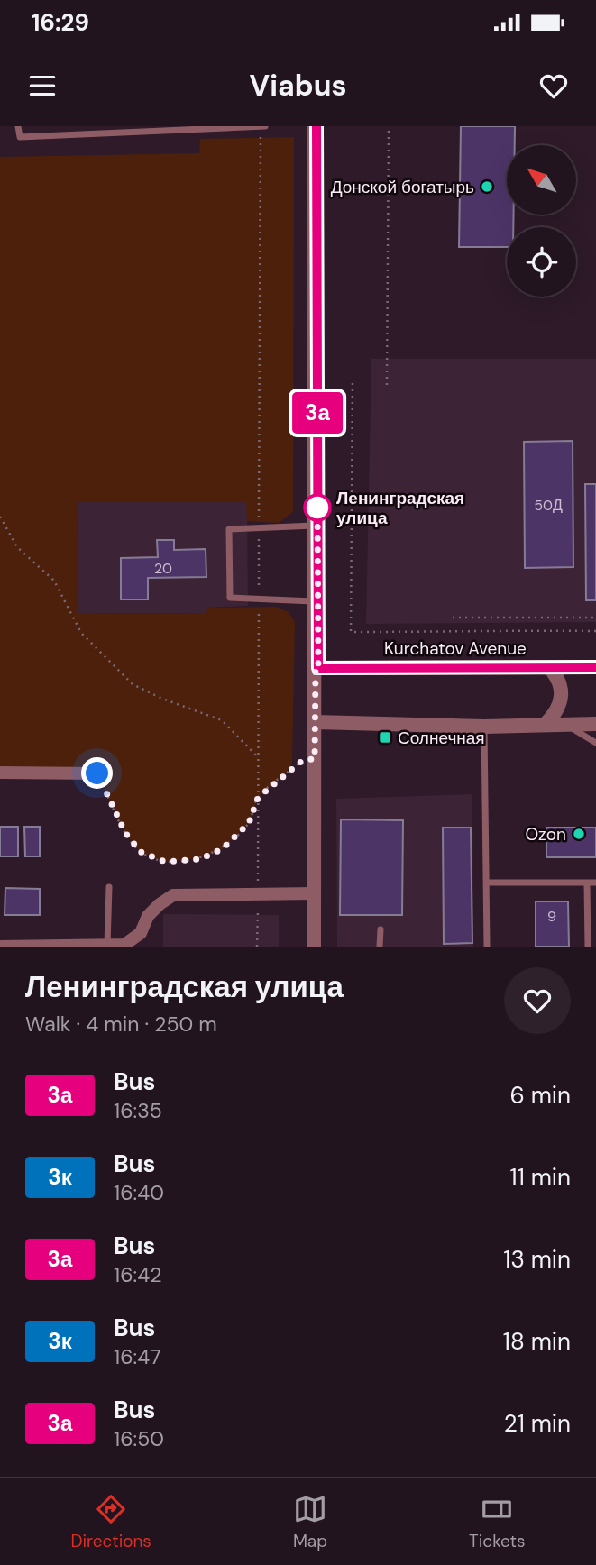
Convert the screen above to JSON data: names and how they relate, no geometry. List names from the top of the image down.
{
  "streets": {
    "street": ["Kurchatov Avenue"]
  },
  "places": {
    "other": ["Донской богатырь", "Ленинградская улица", "Ozon"],
    "transit": ["Солнечная"]
  },
  "lines": ["bus line 3а"],
  "house_numbers": ["50Д", "20", "9"],
  "north": "top left",
  "page": {
    "status": "16:29",
    "header": "Viabus",
    "on_map": "3а",
    "heading": ["Ленинградская улица", "Walk · 4 min · 250 m"],
    "list": [
      {
        "mark": "3а",
        "name": "Bus",
        "note": "16:35",
        "value": "6 min"
      },
      {
        "mark": "3к",
        "name": "Bus",
        "note": "16:40",
        "value": "11 min"
      },
      {
        "mark": "3а",
        "name": "Bus",
        "note": "16:42",
        "value": "13 min"
      },
      {
        "mark": "3к",
        "name": "Bus",
        "note": "16:47",
        "value": "18 min"
      },
      {
        "mark": "3а",
        "name": "Bus",
        "note": "16:50",
        "value": "21 min"
      }
    ],
    "tabs": ["Directions", "Map", "Tickets"]
  }
}
